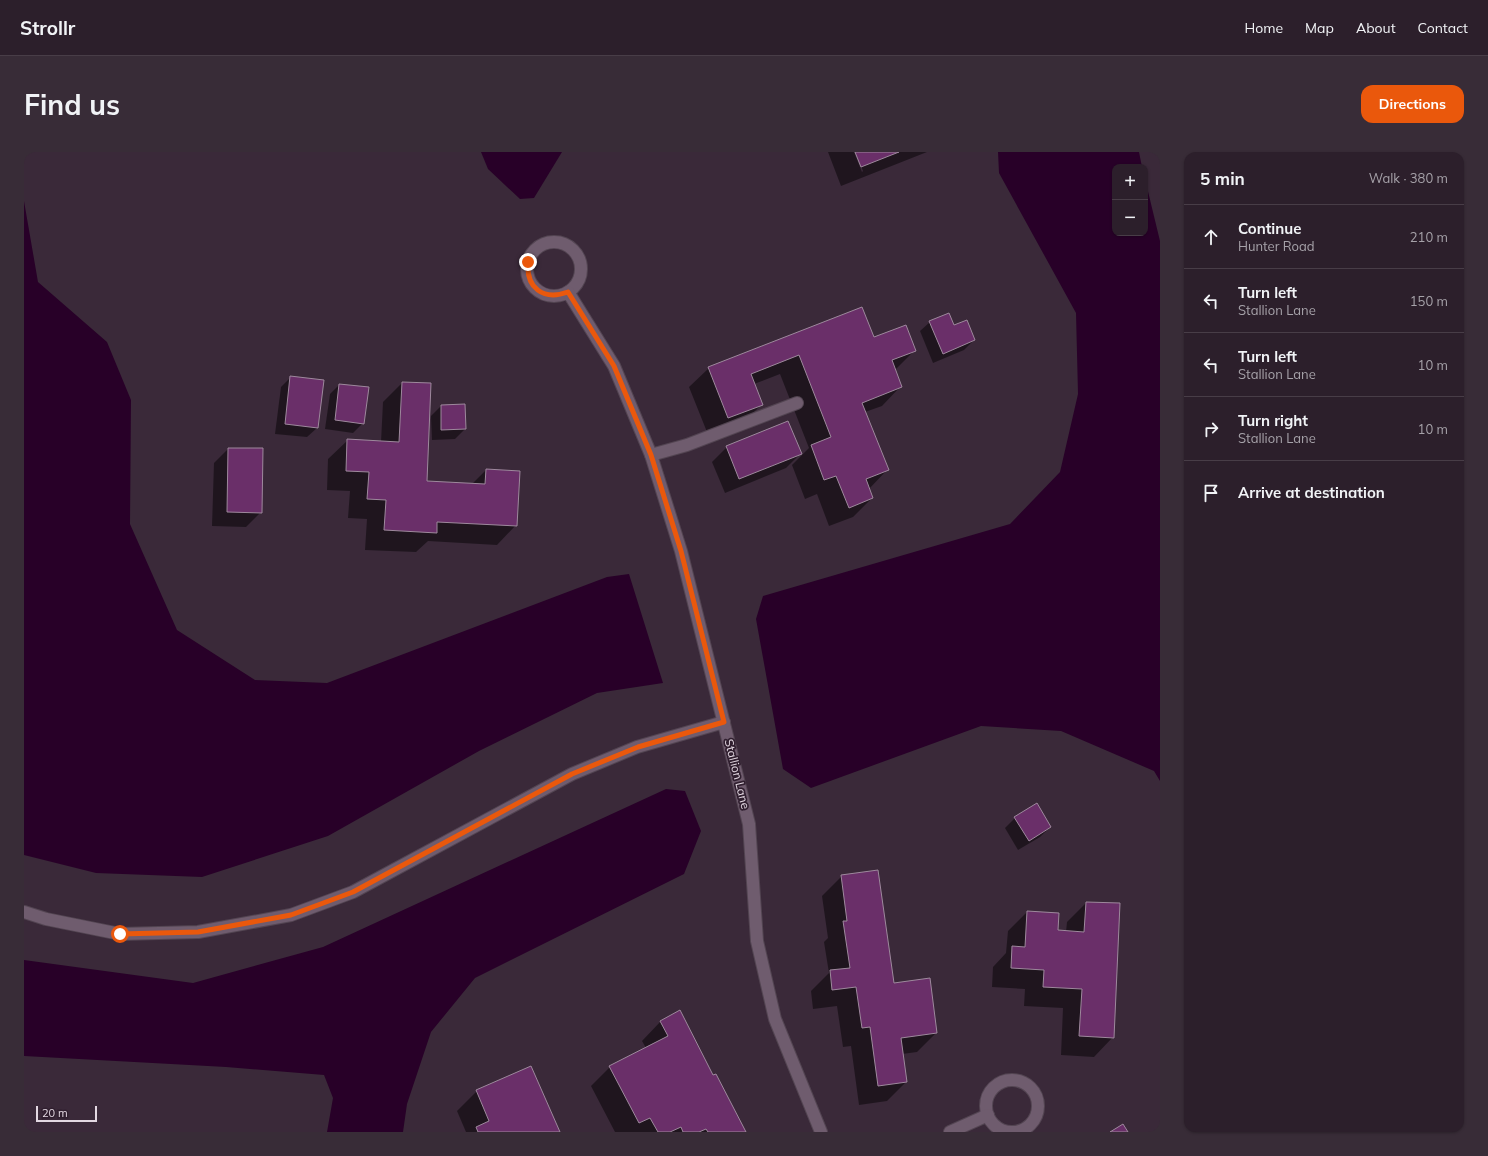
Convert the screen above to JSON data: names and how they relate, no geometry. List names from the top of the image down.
{
  "streets": {
    "street": ["Stallion Lane"]
  },
  "scale_bar": "20 m",
  "page": {
    "header": "Strollr",
    "nav": [
      "Home",
      "Map",
      "About",
      "Contact"
    ],
    "buttons": "Directions",
    "title": "Find us",
    "heading": ["5 min", "Walk · 380 m"],
    "map_buttons": ["+", "−"],
    "list": [
      ["Continue", "Hunter Road", "210 m"],
      ["Turn left", "Stallion Lane", "150 m"],
      ["Turn left", "Stallion Lane", "10 m"],
      ["Turn right", "Stallion Lane", "10 m"],
      "Arrive at destination"
    ],
    "scale": "20 m"
  }
}
